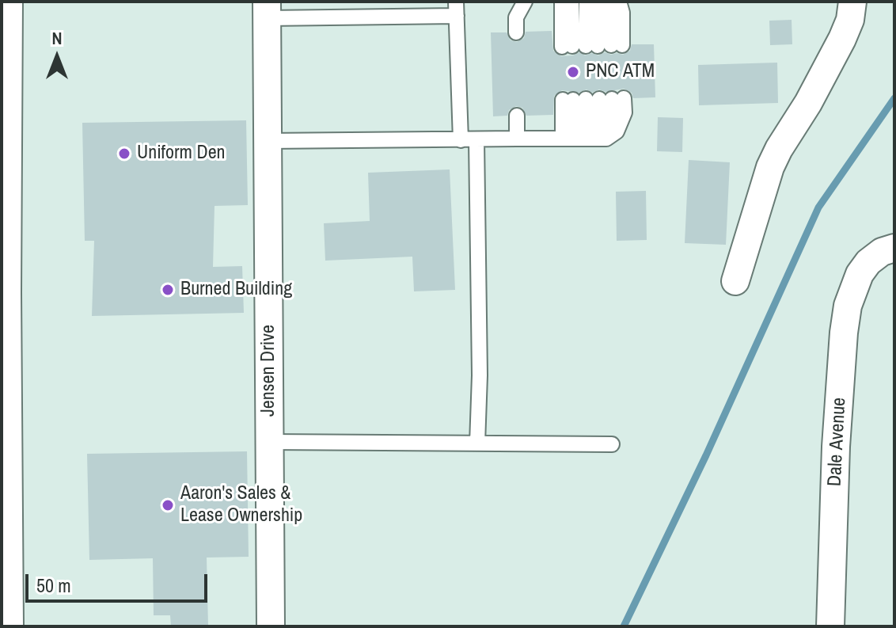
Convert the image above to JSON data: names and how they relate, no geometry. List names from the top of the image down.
{
  "streets": {
    "street": ["Jensen Drive", "Dale Avenue"]
  },
  "places": [
    "PNC ATM",
    "Uniform Den",
    "Burned Building",
    "Aaron's Sales & Lease Ownership"
  ],
  "scale_bar": "50 m",
  "north": "top"
}
